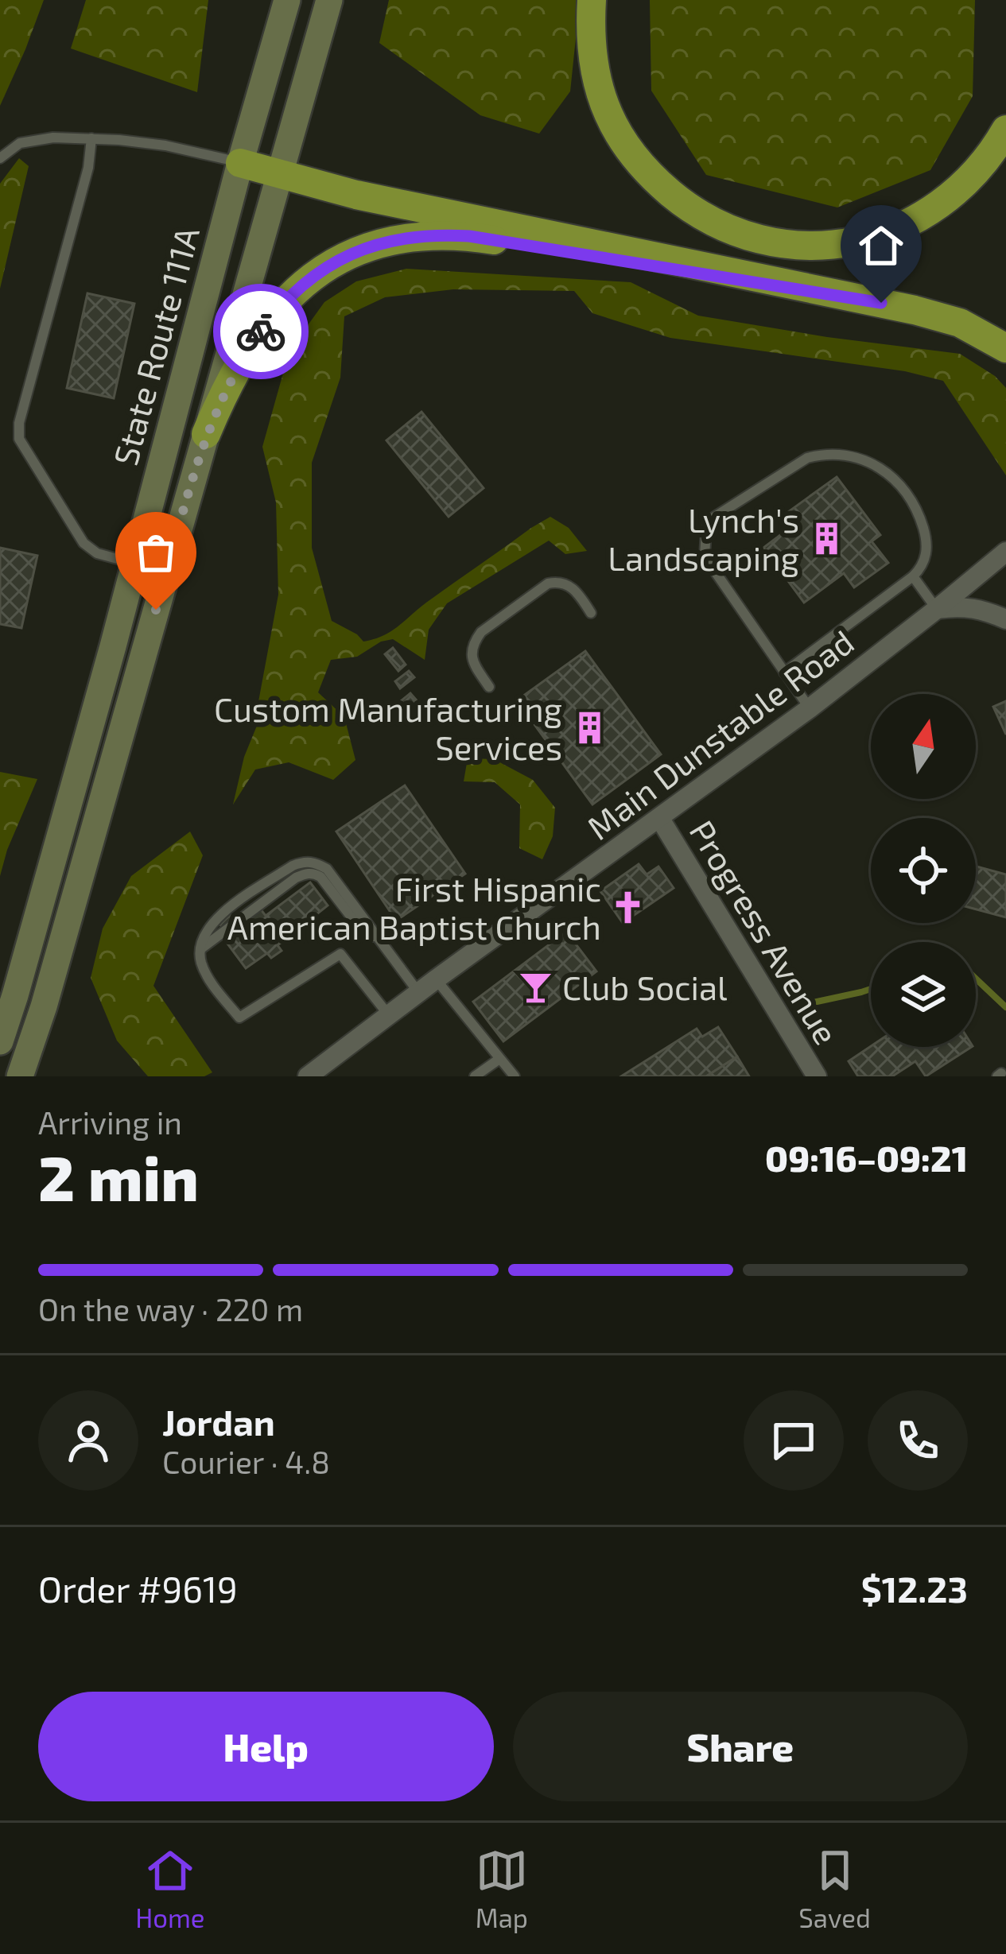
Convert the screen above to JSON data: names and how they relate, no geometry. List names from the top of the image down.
{
  "streets": {
    "main road": ["State Route 111A"],
    "street": ["Main Dunstable Road", "Progress Avenue"]
  },
  "crossings": [
    ["Main Dunstable Road", "Progress Avenue"]
  ],
  "places": {
    "building": ["Lynch's Landscaping", "Custom Manufacturing Services"],
    "church": ["First Hispanic American Baptist Church"],
    "bar": ["Club Social"]
  },
  "north": "top",
  "page": {
    "heading": ["2 min", "Arriving in", "09:16–09:21"],
    "panel": [
      "Jordan",
      "Courier · 4.8",
      "Order #9619",
      "$12.23"
    ],
    "bar": "On the way · 220 m",
    "buttons": ["Help", "Share"],
    "tabs": ["Home", "Map", "Saved"]
  }
}
